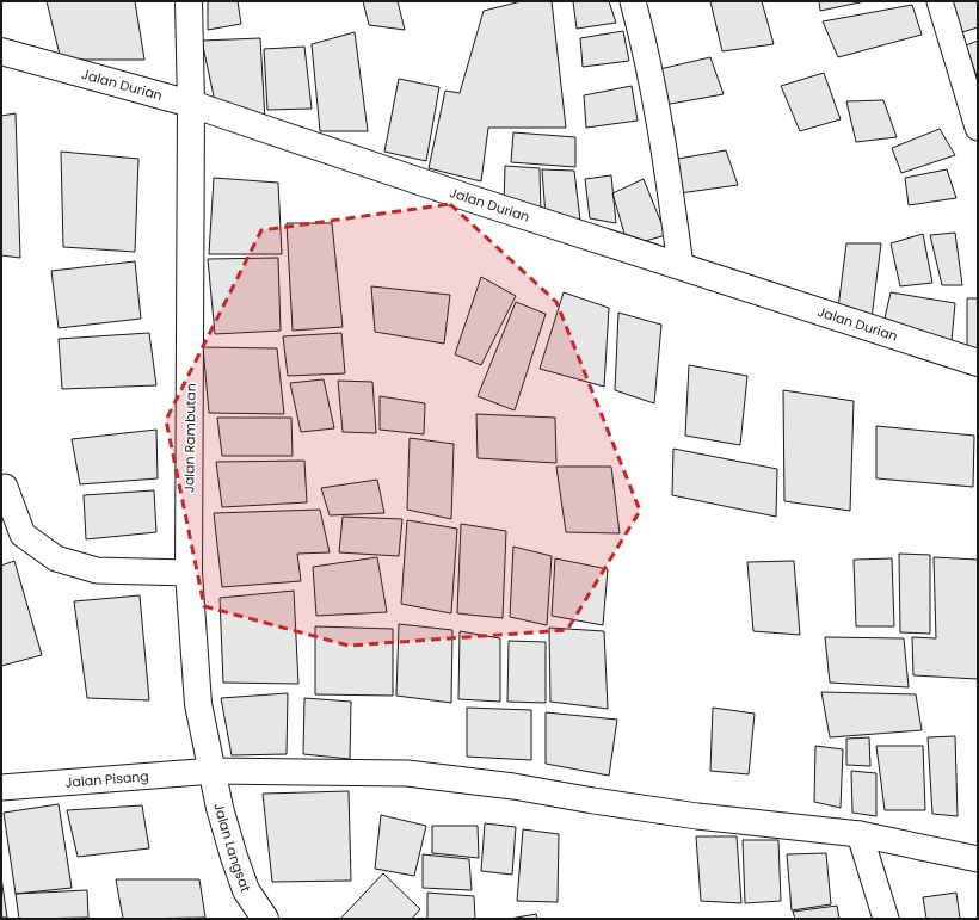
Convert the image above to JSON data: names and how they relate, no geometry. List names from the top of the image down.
{
  "streets": {
    "street": [
      "Jalan Durian",
      "Jalan Rambutan",
      "Jalan Pisang",
      "Jalan Langsat"
    ]
  },
  "crossings": [
    ["Jalan Durian", "Jalan Rambutan"],
    ["Jalan Rambutan", "Jalan Pisang"],
    ["Jalan Rambutan", "Jalan Langsat"],
    ["Jalan Pisang", "Jalan Langsat"]
  ]
}
